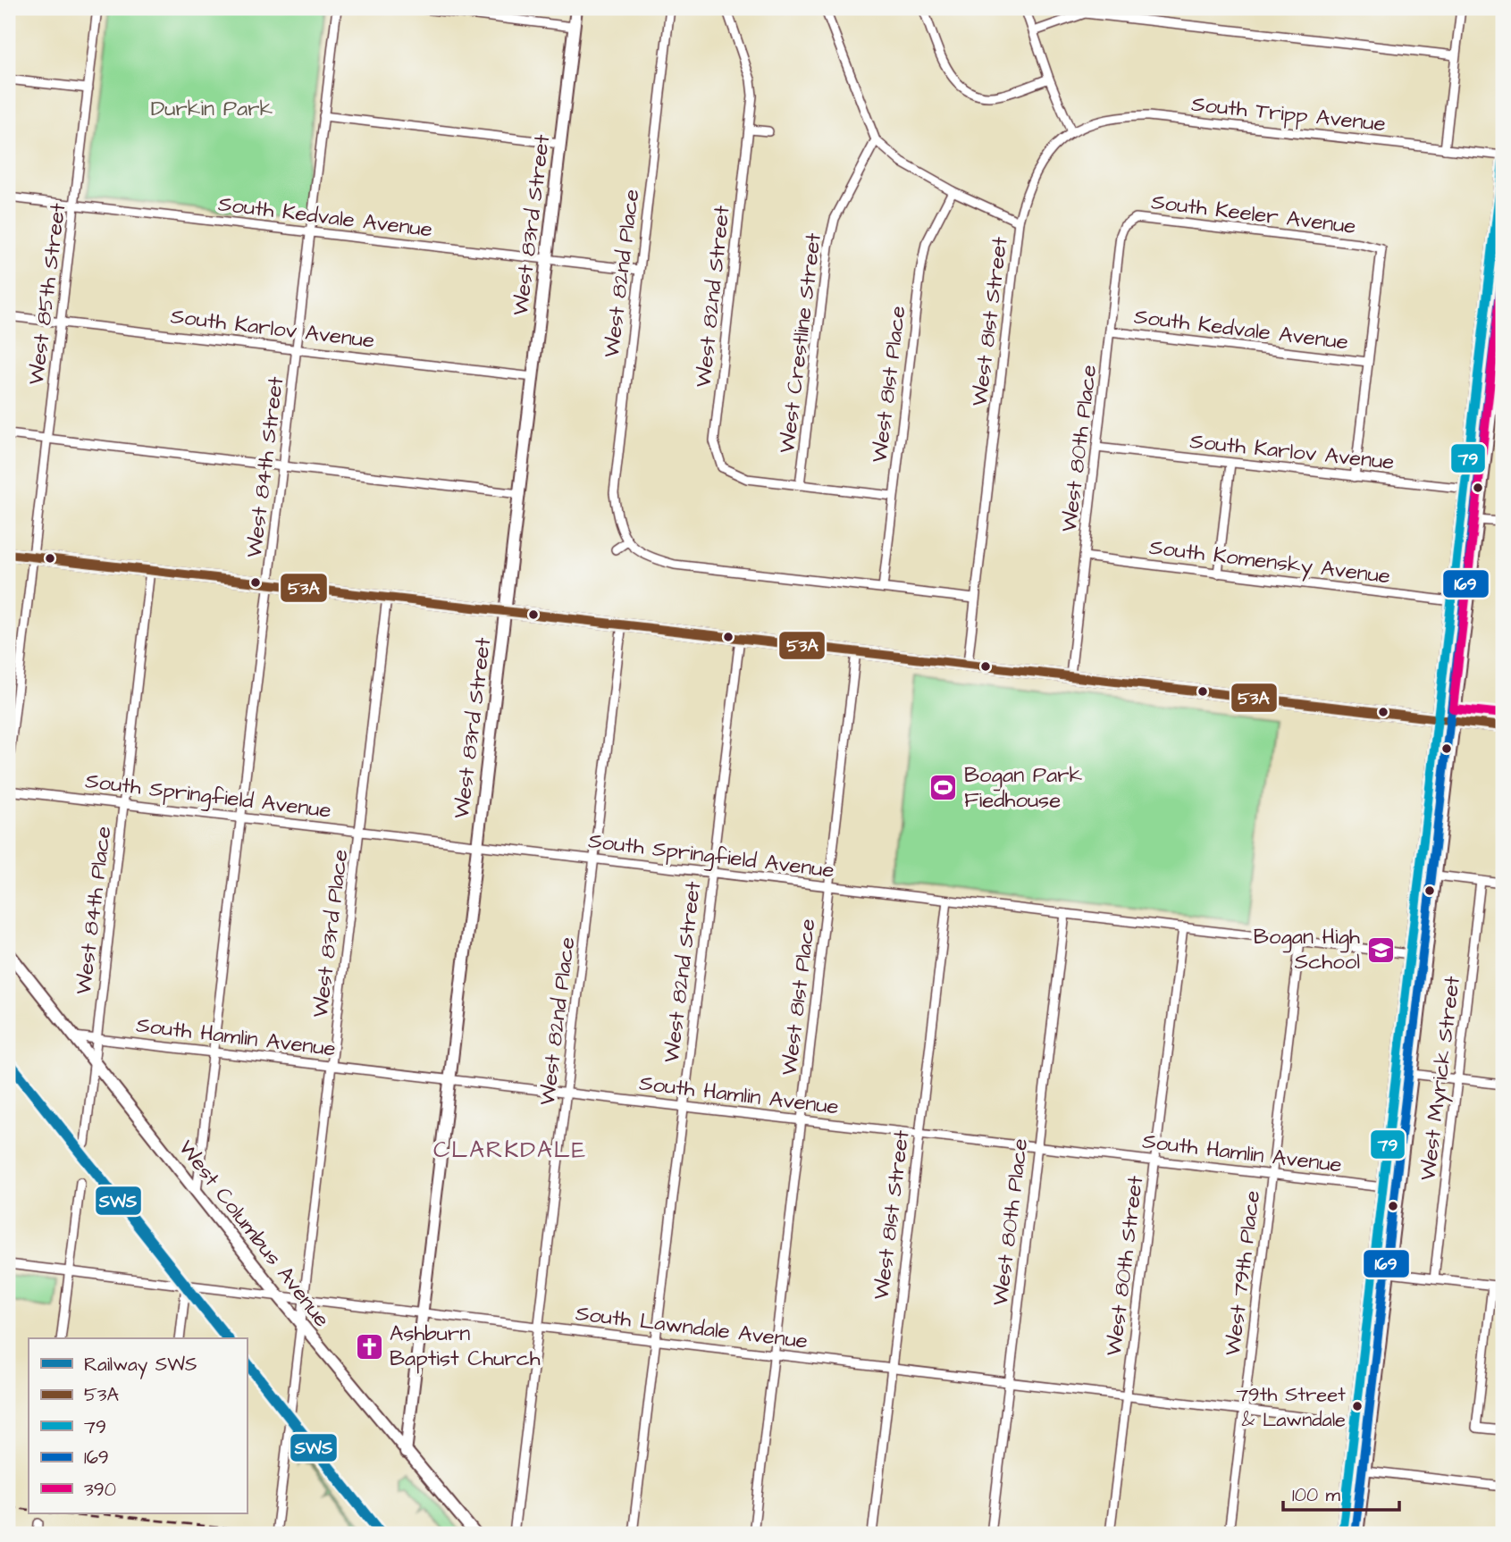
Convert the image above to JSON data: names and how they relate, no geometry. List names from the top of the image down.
{
  "streets": {
    "main road": ["West 83rd Street", "West Columbus Avenue"],
    "street": [
      "South Tripp Avenue",
      "South Keeler Avenue",
      "South Kedvale Avenue",
      "West 82nd Place",
      "West 85th Street",
      "West 82nd Street",
      "West 81st Street",
      "South Karlov Avenue",
      "West Crestline Street",
      "West 81st Place",
      "West 80th Place",
      "West 84th Street",
      "South Komensky Avenue",
      "South Springfield Avenue",
      "West 84th Place",
      "West 83rd Place",
      "South Hamlin Avenue",
      "West Myrick Street",
      "West 80th Street",
      "West 79th Place",
      "South Lawndale Avenue"
    ]
  },
  "crossings": [
    ["South Tripp Avenue", "West 81st Street"],
    ["South Keeler Avenue", "South Kedvale Avenue"],
    ["South Keeler Avenue", "West 80th Place"],
    ["South Kedvale Avenue", "West 83rd Street"],
    ["South Kedvale Avenue", "West 82nd Place"],
    ["South Kedvale Avenue", "West 85th Street"],
    ["South Kedvale Avenue", "West 80th Place"],
    ["South Kedvale Avenue", "West 84th Street"],
    ["West 83rd Street", "South Karlov Avenue"],
    ["West 83rd Street", "South Springfield Avenue"],
    ["West 83rd Street", "South Hamlin Avenue"],
    ["West 83rd Street", "West Columbus Avenue"],
    ["West 83rd Street", "South Lawndale Avenue"],
    ["West 82nd Place", "South Springfield Avenue"],
    ["West 82nd Place", "South Hamlin Avenue"],
    ["West 82nd Place", "South Lawndale Avenue"],
    ["West 85th Street", "South Karlov Avenue"],
    ["West 82nd Street", "West Crestline Street"],
    ["West 82nd Street", "South Springfield Avenue"],
    ["West 82nd Street", "South Hamlin Avenue"],
    ["West 82nd Street", "South Lawndale Avenue"],
    ["West 81st Street", "South Springfield Avenue"],
    ["West 81st Street", "South Hamlin Avenue"],
    ["West 81st Street", "South Lawndale Avenue"],
    ["South Karlov Avenue", "West 80th Place"],
    ["South Karlov Avenue", "West 84th Street"],
    ["West 81st Place", "South Springfield Avenue"],
    ["West 81st Place", "South Hamlin Avenue"],
    ["West 81st Place", "South Lawndale Avenue"],
    ["West 80th Place", "South Komensky Avenue"],
    ["West 80th Place", "South Springfield Avenue"],
    ["West 80th Place", "South Hamlin Avenue"],
    ["West 80th Place", "South Lawndale Avenue"],
    ["West 84th Street", "South Springfield Avenue"],
    ["West 84th Street", "South Hamlin Avenue"],
    ["West 84th Street", "West Columbus Avenue"],
    ["South Springfield Avenue", "West 84th Place"],
    ["South Springfield Avenue", "West 83rd Place"],
    ["South Springfield Avenue", "West 80th Street"],
    ["South Springfield Avenue", "West 79th Place"],
    ["West 84th Place", "South Hamlin Avenue"],
    ["West 84th Place", "West Columbus Avenue"],
    ["West 83rd Place", "South Hamlin Avenue"],
    ["West 83rd Place", "West Columbus Avenue"],
    ["West 83rd Place", "South Lawndale Avenue"],
    ["South Hamlin Avenue", "West Columbus Avenue"],
    ["South Hamlin Avenue", "West 80th Street"],
    ["South Hamlin Avenue", "West 79th Place"],
    ["West Columbus Avenue", "South Lawndale Avenue"],
    ["West 80th Street", "South Lawndale Avenue"],
    ["West 79th Place", "South Lawndale Avenue"]
  ],
  "districts": ["CLARKDALE"],
  "parks": ["Durkin Park"],
  "places": {
    "sports": ["Bogan Park Fiedhouse"],
    "school or university": ["Bogan High School"],
    "church": ["Ashburn Baptist Church"],
    "other": ["79th Street & Lawndale"]
  },
  "lines": [
    "transit line 79",
    "transit line 169",
    "transit line 390",
    "transit line 53A",
    "rail line SWS"
  ],
  "legend": [
    "Railway SWS",
    "53A",
    "79",
    "169",
    "390"
  ],
  "scale_bar": "100 m"
}
